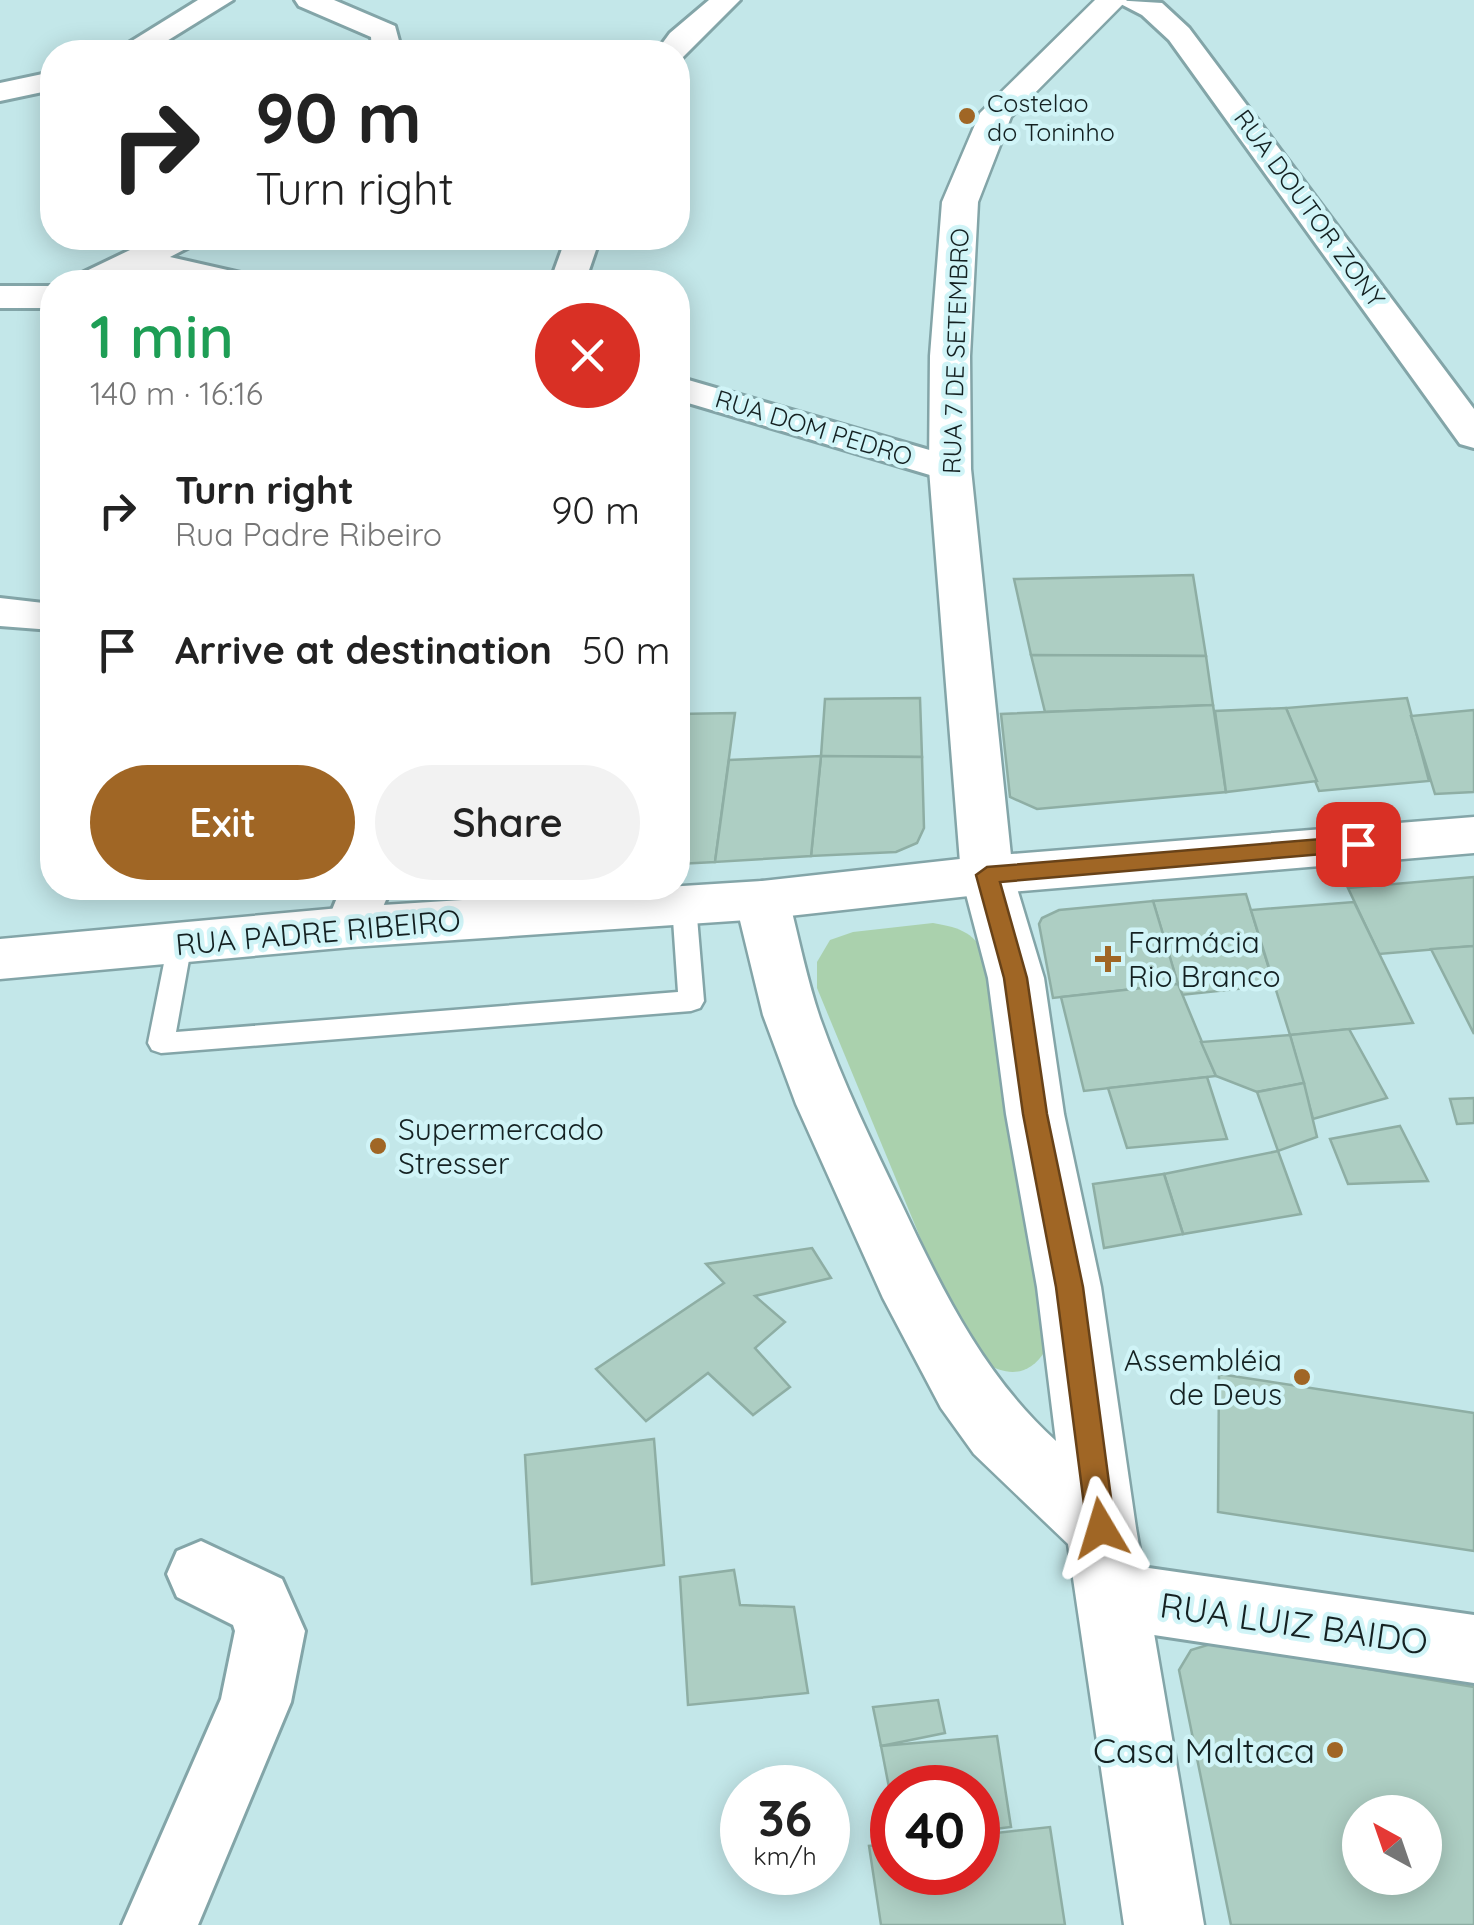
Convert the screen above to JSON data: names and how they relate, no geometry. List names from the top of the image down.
{
  "streets": {
    "street": [
      "RUA DOUTOR ZONY",
      "RUA 7 DE SETEMBRO",
      "RUA DOM PEDRO",
      "RUA PADRE RIBEIRO",
      "RUA LUIZ BAIDO"
    ]
  },
  "crossings": [
    ["RUA 7 DE SETEMBRO", "RUA DOM PEDRO"],
    ["RUA 7 DE SETEMBRO", "RUA PADRE RIBEIRO"],
    ["RUA 7 DE SETEMBRO", "RUA LUIZ BAIDO"]
  ],
  "places": {
    "other": [
      "Costelao do Toninho",
      "Supermercado Stresser",
      "Assembléia de Deus",
      "Casa Maltaca"
    ],
    "health": ["Farmácia Rio Branco"]
  },
  "north": "top left",
  "page": {
    "turn": ["90 m", "Turn right"],
    "heading": ["1 min", "140 m · 16:16"],
    "list": [
      {
        "name": "Turn right",
        "note": "Rua Padre Ribeiro",
        "value": "90 m"
      },
      {
        "name": "Arrive at destination",
        "value": "50 m"
      }
    ],
    "buttons": ["Exit", "Share"],
    "speed": "36 km/h",
    "limit": "40"
  }
}
